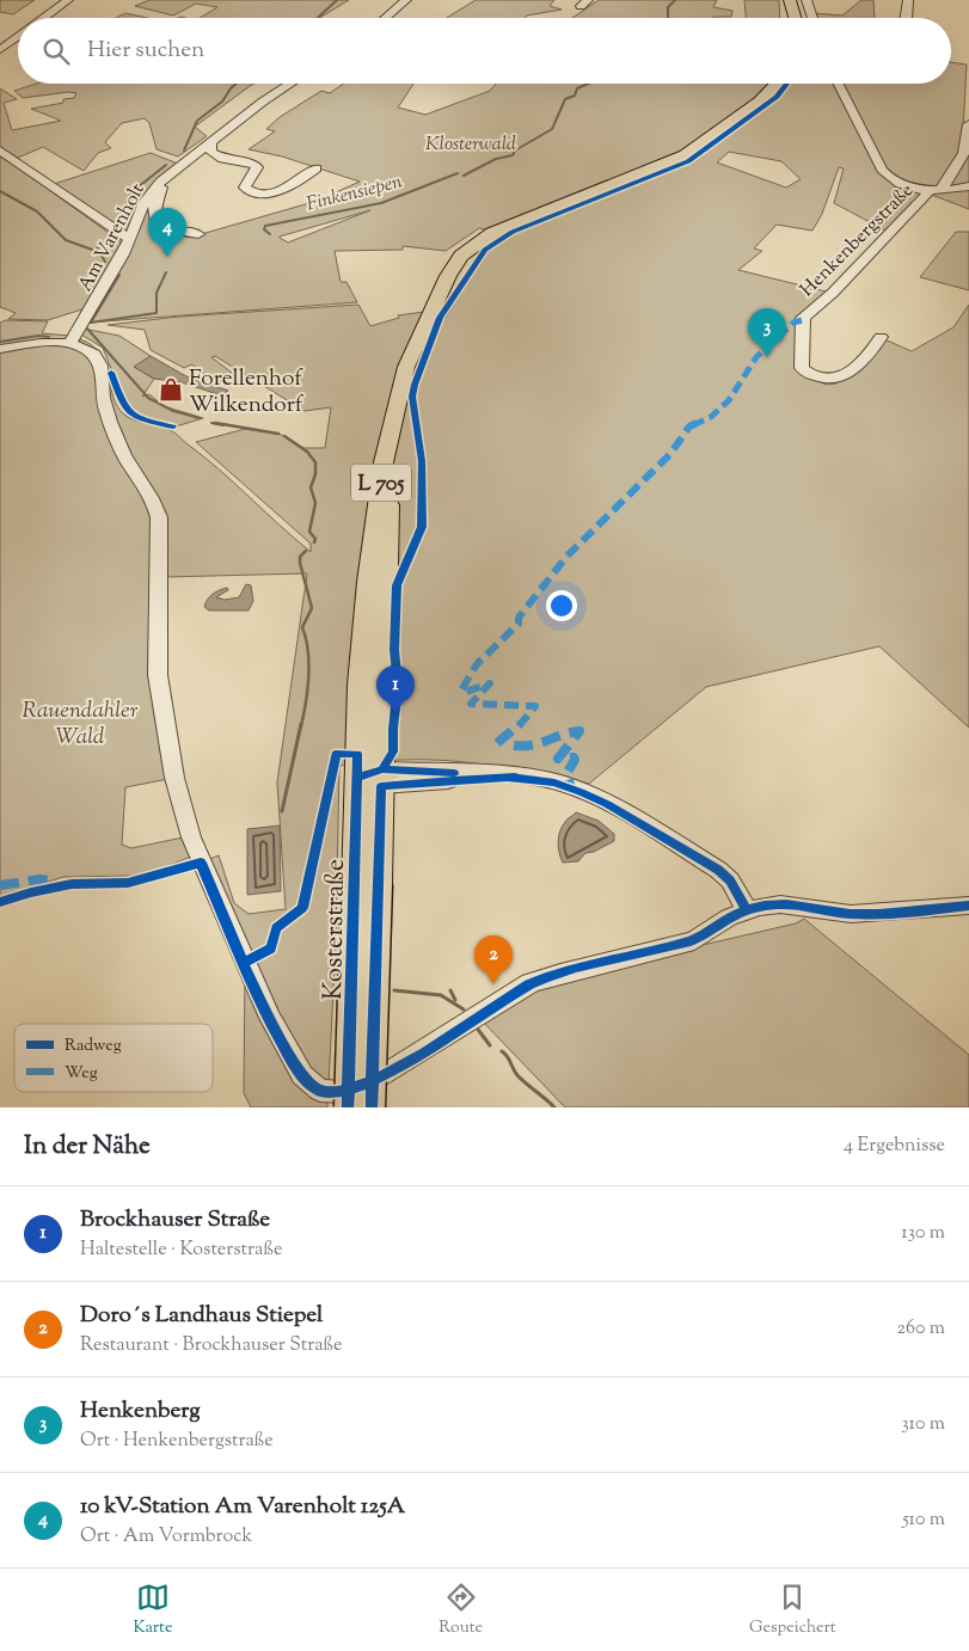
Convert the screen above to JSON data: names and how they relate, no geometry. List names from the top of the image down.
{
  "streets": {
    "main road": ["L 705", "Kosterstraße"],
    "street": ["Am Varenholt", "Henkenbergstraße"]
  },
  "water": ["Finkensiepen"],
  "parks": ["Klosterwald", "Rauendahler Wald"],
  "places": {
    "shop": ["Forellenhof Wilkendorf"]
  },
  "legend": ["Radweg", "Weg"],
  "page": {
    "search": "Hier suchen",
    "pins": [
      "4",
      "3",
      "1",
      "2"
    ],
    "heading": ["In der Nähe", "4 Ergebnisse"],
    "list": [
      {
        "mark": "1",
        "name": "Brockhauser Straße",
        "note": "Haltestelle · Kosterstraße",
        "value": "130 m"
      },
      {
        "mark": "2",
        "name": "Doro´s Landhaus Stiepel",
        "note": "Restaurant · Brockhauser Straße",
        "value": "260 m"
      },
      {
        "mark": "3",
        "name": "Henkenberg",
        "note": "Ort · Henkenbergstraße",
        "value": "310 m"
      },
      {
        "mark": "4",
        "name": "10 kV-Station Am Varenholt 125A",
        "note": "Ort · Am Vormbrock",
        "value": "510 m"
      }
    ],
    "nav": ["Karte", "Route", "Gespeichert"]
  }
}
